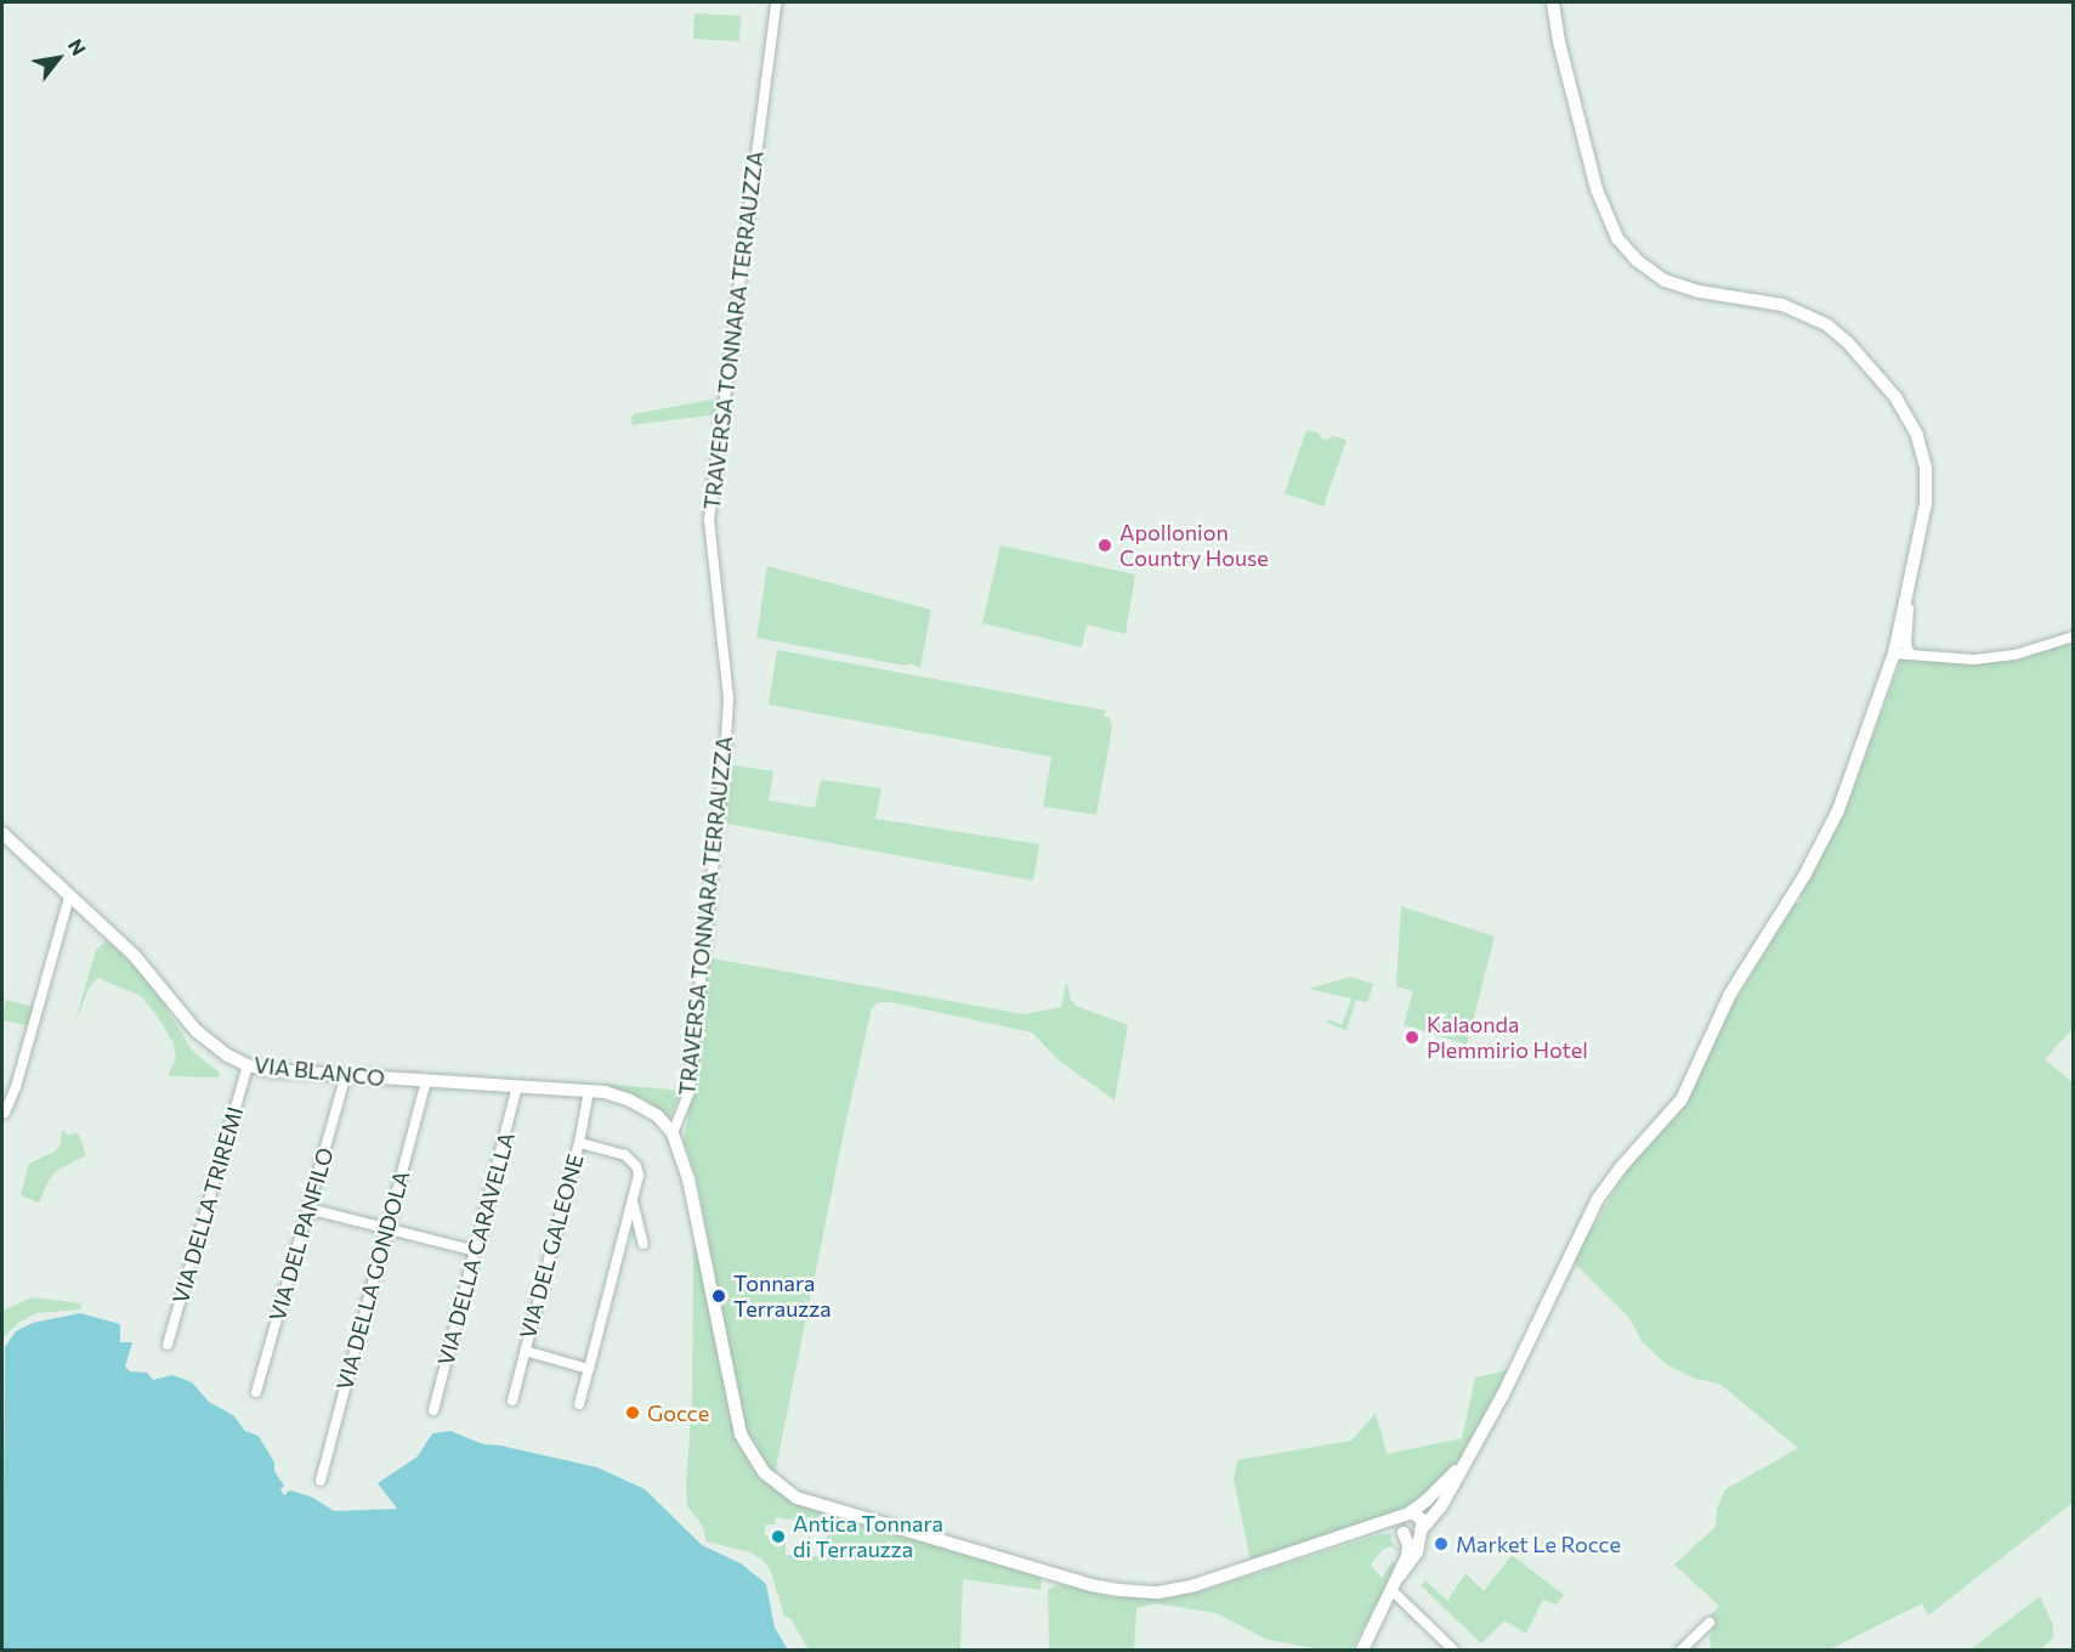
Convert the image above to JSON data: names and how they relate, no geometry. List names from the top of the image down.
{
  "streets": {
    "street": [
      "TRAVERSA TONNARA TERRAUZZA",
      "VIA BLANCO",
      "VIA DELLA TRIREMI",
      "VIA DEL PANFILO",
      "VIA DEL GALEONE",
      "VIA DELLA CARAVELLA",
      "VIA DELLA GONDOLA"
    ]
  },
  "crossings": [
    ["TRAVERSA TONNARA TERRAUZZA", "VIA BLANCO"],
    ["VIA BLANCO", "VIA DELLA TRIREMI"],
    ["VIA BLANCO", "VIA DEL PANFILO"],
    ["VIA BLANCO", "VIA DEL GALEONE"],
    ["VIA BLANCO", "VIA DELLA CARAVELLA"],
    ["VIA BLANCO", "VIA DELLA GONDOLA"]
  ],
  "places": [
    "Apollonion Country House",
    "Kalaonda Plemmirio Hotel",
    "Tonnara Terrauzza",
    "Gocce",
    "Antica Tonnara di Terrauzza",
    "Market Le Rocce"
  ],
  "north": "top right"
}
